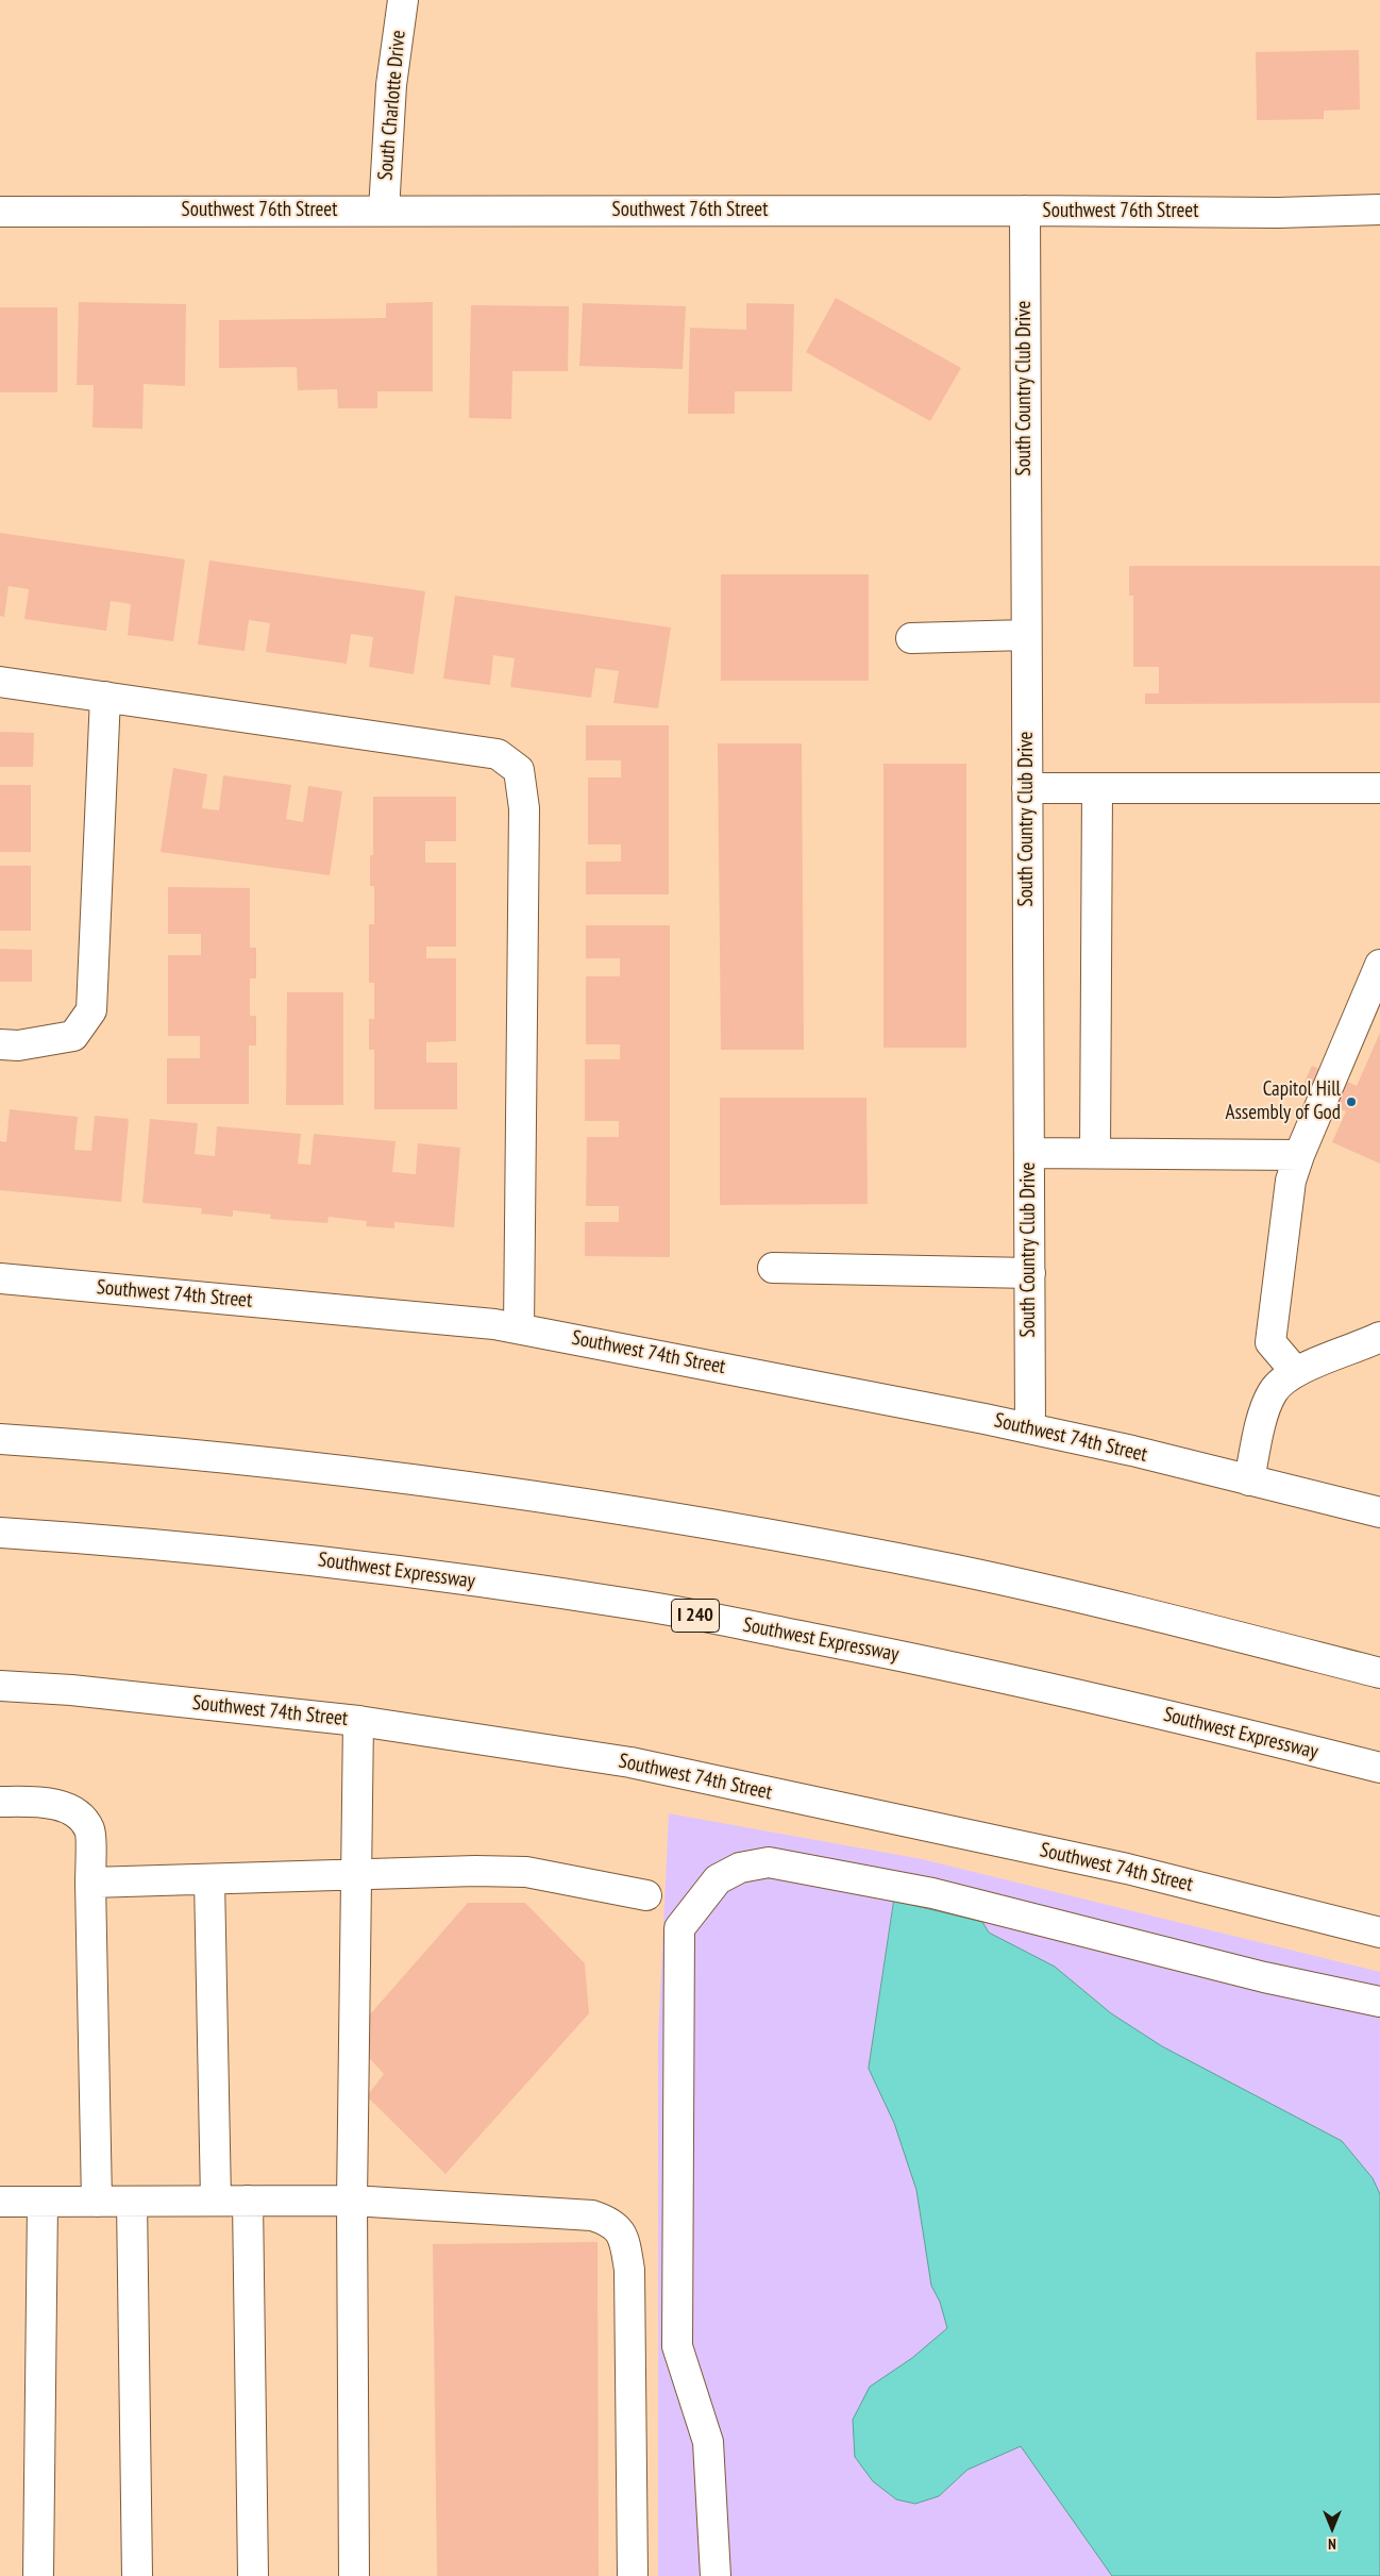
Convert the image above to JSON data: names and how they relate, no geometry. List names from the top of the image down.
{
  "streets": {
    "main road": [
      "South Charlotte Drive",
      "Southwest 76th Street",
      "South Country Club Drive",
      "Southwest 74th Street",
      "Southwest Expressway",
      "I 240"
    ]
  },
  "crossings": [
    ["South Charlotte Drive", "Southwest 76th Street"],
    ["Southwest 76th Street", "South Country Club Drive"],
    ["South Country Club Drive", "Southwest 74th Street"]
  ],
  "places": ["Capitol Hill Assembly of God"],
  "north": "bottom"
}
